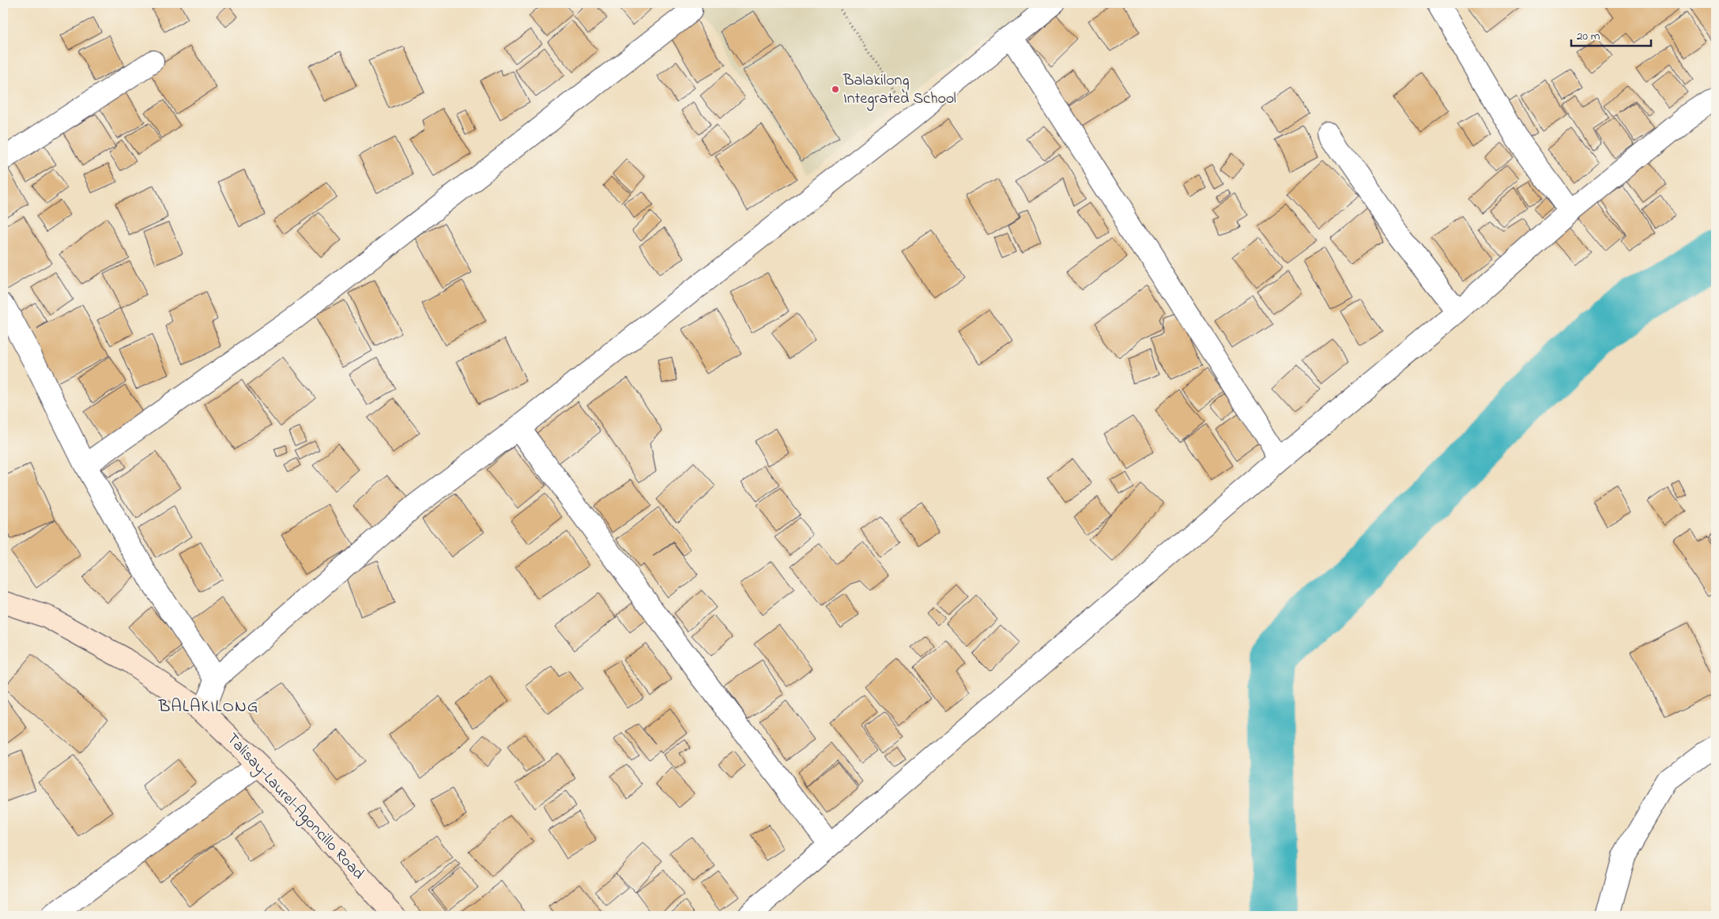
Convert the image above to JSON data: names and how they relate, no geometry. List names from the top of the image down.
{
  "streets": {
    "main road": ["Talisay-Laurel-Agoncillo Road"]
  },
  "districts": ["BALAKILONG"],
  "places": ["Balakilong Integrated School"],
  "scale_bar": "20 m"
}
